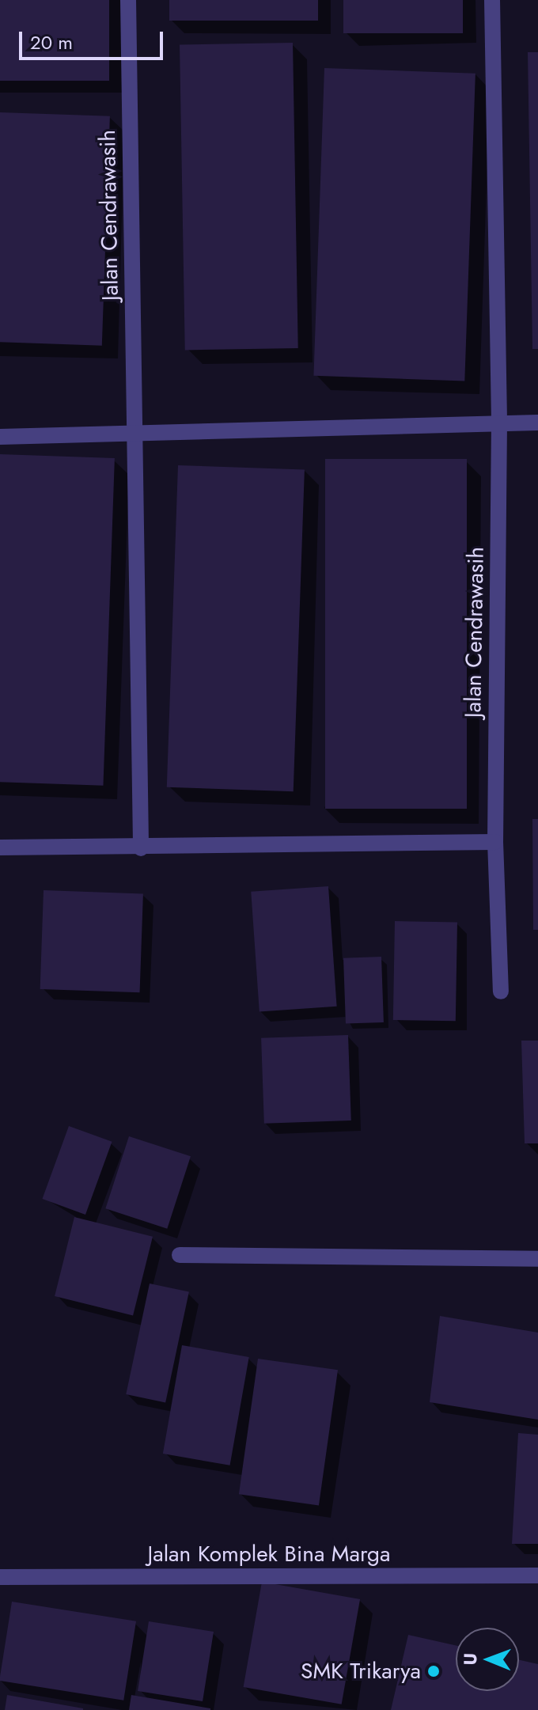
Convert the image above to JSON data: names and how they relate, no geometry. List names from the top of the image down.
{
  "streets": {
    "street": ["Jalan Cendrawasih", "Jalan Komplek Bina Marga"]
  },
  "places": ["SMK Trikarya"],
  "scale_bar": "20 m",
  "north": "left"
}
